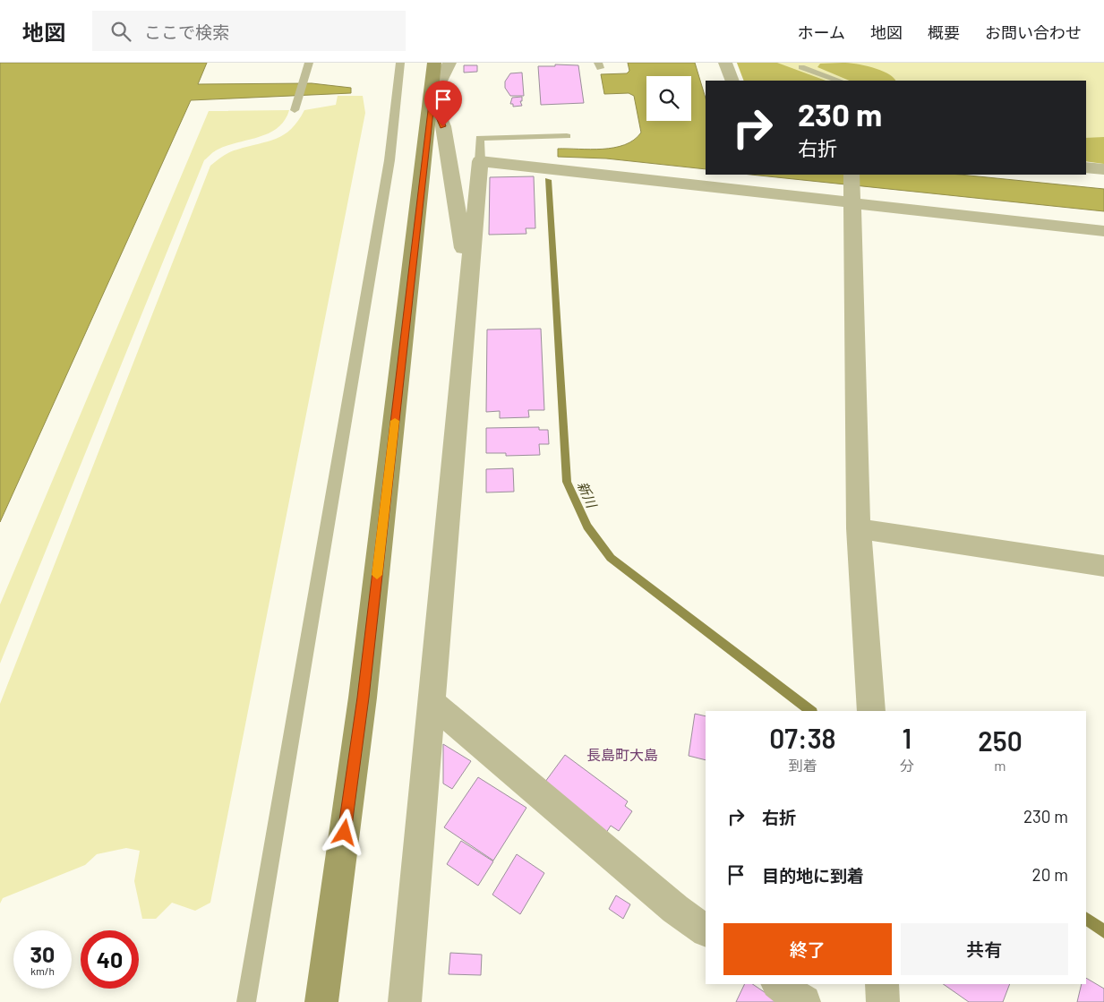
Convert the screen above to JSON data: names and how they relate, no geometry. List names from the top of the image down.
{
  "districts": ["長島町大島"],
  "water": ["新川"],
  "page": {
    "header": "地図",
    "search": "ここで検索",
    "nav": [
      "ホーム",
      "地図",
      "概要",
      "お問い合わせ"
    ],
    "turn": ["230 m", "右折"],
    "eta": [
      "07:38",
      "到着",
      "1",
      "分",
      "250",
      "m"
    ],
    "list": [
      {
        "name": "右折",
        "value": "230 m"
      },
      {
        "name": "目的地に到着",
        "value": "20 m"
      }
    ],
    "buttons": ["終了", "共有"],
    "speed": "30 km/h",
    "limit": "40"
  }
}
